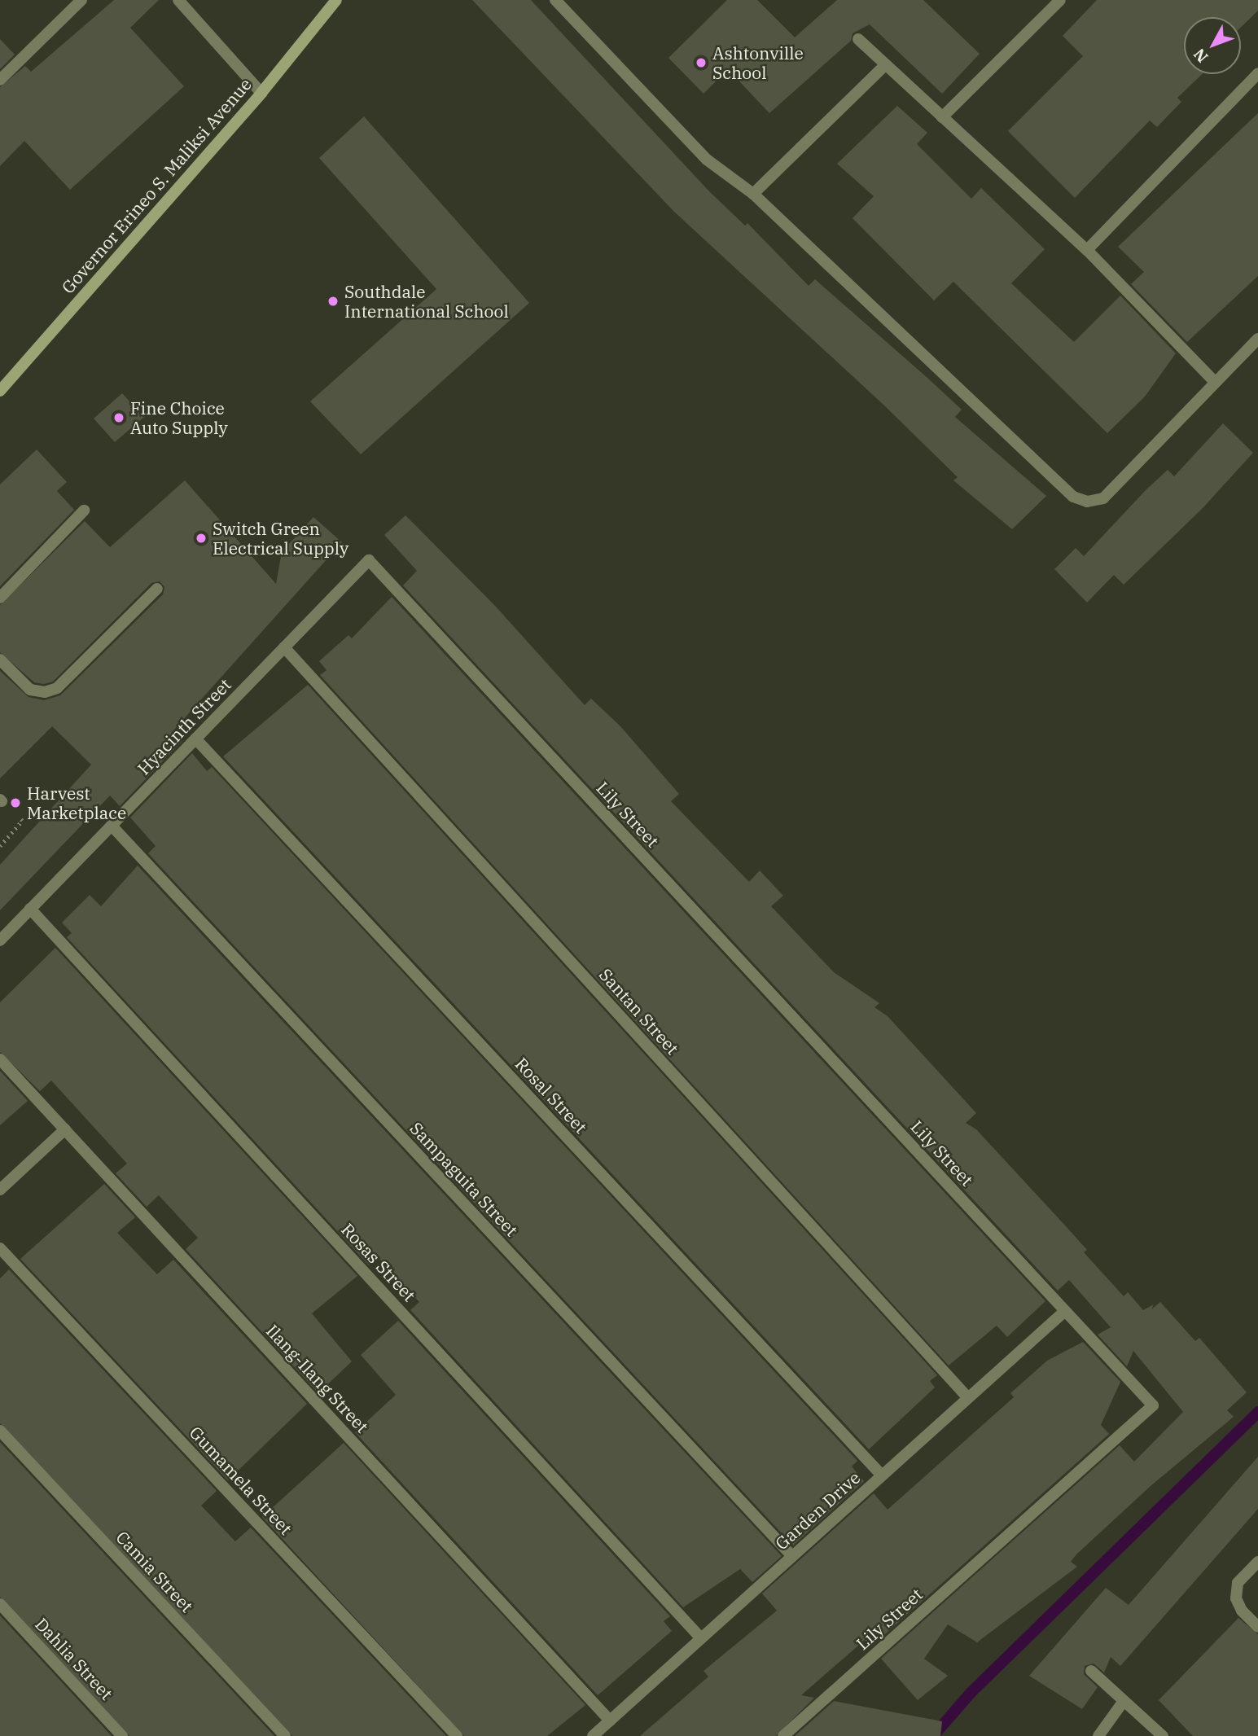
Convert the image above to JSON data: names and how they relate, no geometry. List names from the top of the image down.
{
  "streets": {
    "main road": ["Governor Erineo S. Maliksi Avenue"],
    "street": [
      "Hyacinth Street",
      "Lily Street",
      "Santan Street",
      "Rosal Street",
      "Sampaguita Street",
      "Rosas Street",
      "Ilang-Ilang Street",
      "Gumamela Street",
      "Garden Drive",
      "Camia Street",
      "Dahlia Street"
    ]
  },
  "crossings": [
    ["Hyacinth Street", "Lily Street"],
    ["Hyacinth Street", "Santan Street"],
    ["Hyacinth Street", "Rosal Street"],
    ["Hyacinth Street", "Sampaguita Street"],
    ["Hyacinth Street", "Rosas Street"],
    ["Lily Street", "Garden Drive"],
    ["Santan Street", "Garden Drive"],
    ["Rosal Street", "Garden Drive"],
    ["Sampaguita Street", "Garden Drive"],
    ["Rosas Street", "Garden Drive"],
    ["Ilang-Ilang Street", "Garden Drive"]
  ],
  "places": [
    "Ashtonville School",
    "Southdale International School",
    "Fine Choice Auto Supply",
    "Switch Green Electrical Supply",
    "Harvest Marketplace"
  ],
  "north": "bottom left"
}
